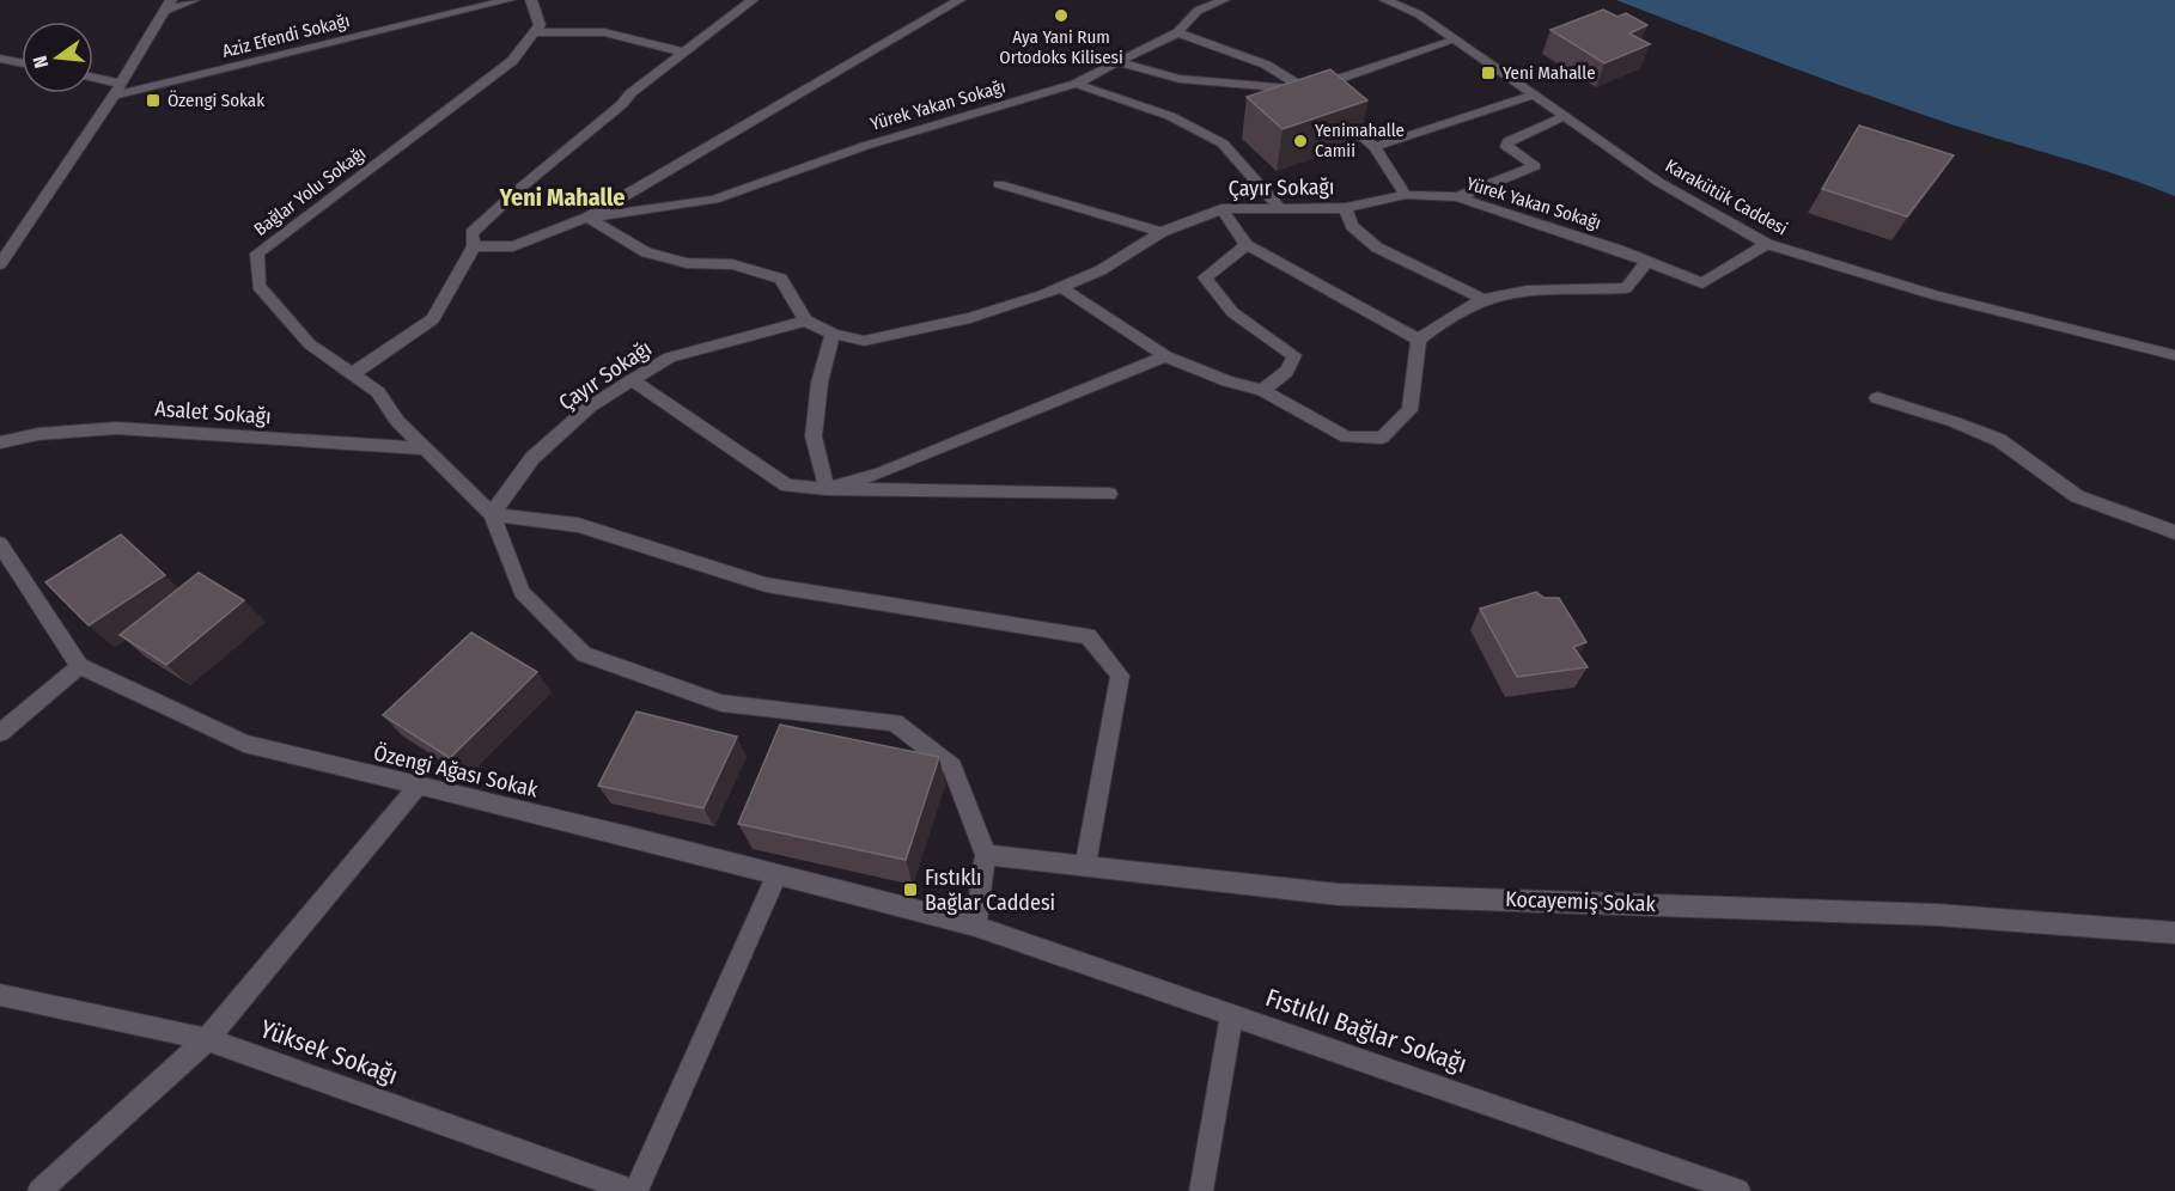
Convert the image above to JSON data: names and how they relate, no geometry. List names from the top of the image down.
{
  "streets": {
    "street": [
      "Aziz Efendi Sokağı",
      "Yürek Yakan Sokağı",
      "Çayır Sokağı",
      "Bağlar Yolu Sokağı",
      "Karakütük Caddesi",
      "Asalet Sokağı",
      "Özengi Ağası Sokak",
      "Kocayemiş Sokak",
      "Fıstıklı Bağlar Sokağı",
      "Yüksek Sokağı"
    ]
  },
  "crossings": [
    ["Yürek Yakan Sokağı", "Çayır Sokağı"],
    ["Yürek Yakan Sokağı", "Karakütük Caddesi"],
    ["Çayır Sokağı", "Bağlar Yolu Sokağı"],
    ["Bağlar Yolu Sokağı", "Asalet Sokağı"],
    ["Özengi Ağası Sokak", "Fıstıklı Bağlar Sokağı"]
  ],
  "districts": ["Yeni Mahalle"],
  "places": {
    "other": ["Aya Yani Rum Ortodoks Kilisesi", "Yenimahalle Camii"],
    "transit": ["Yeni Mahalle", "Özengi Sokak", "Fıstıklı Bağlar Caddesi"]
  },
  "north": "left"
}
